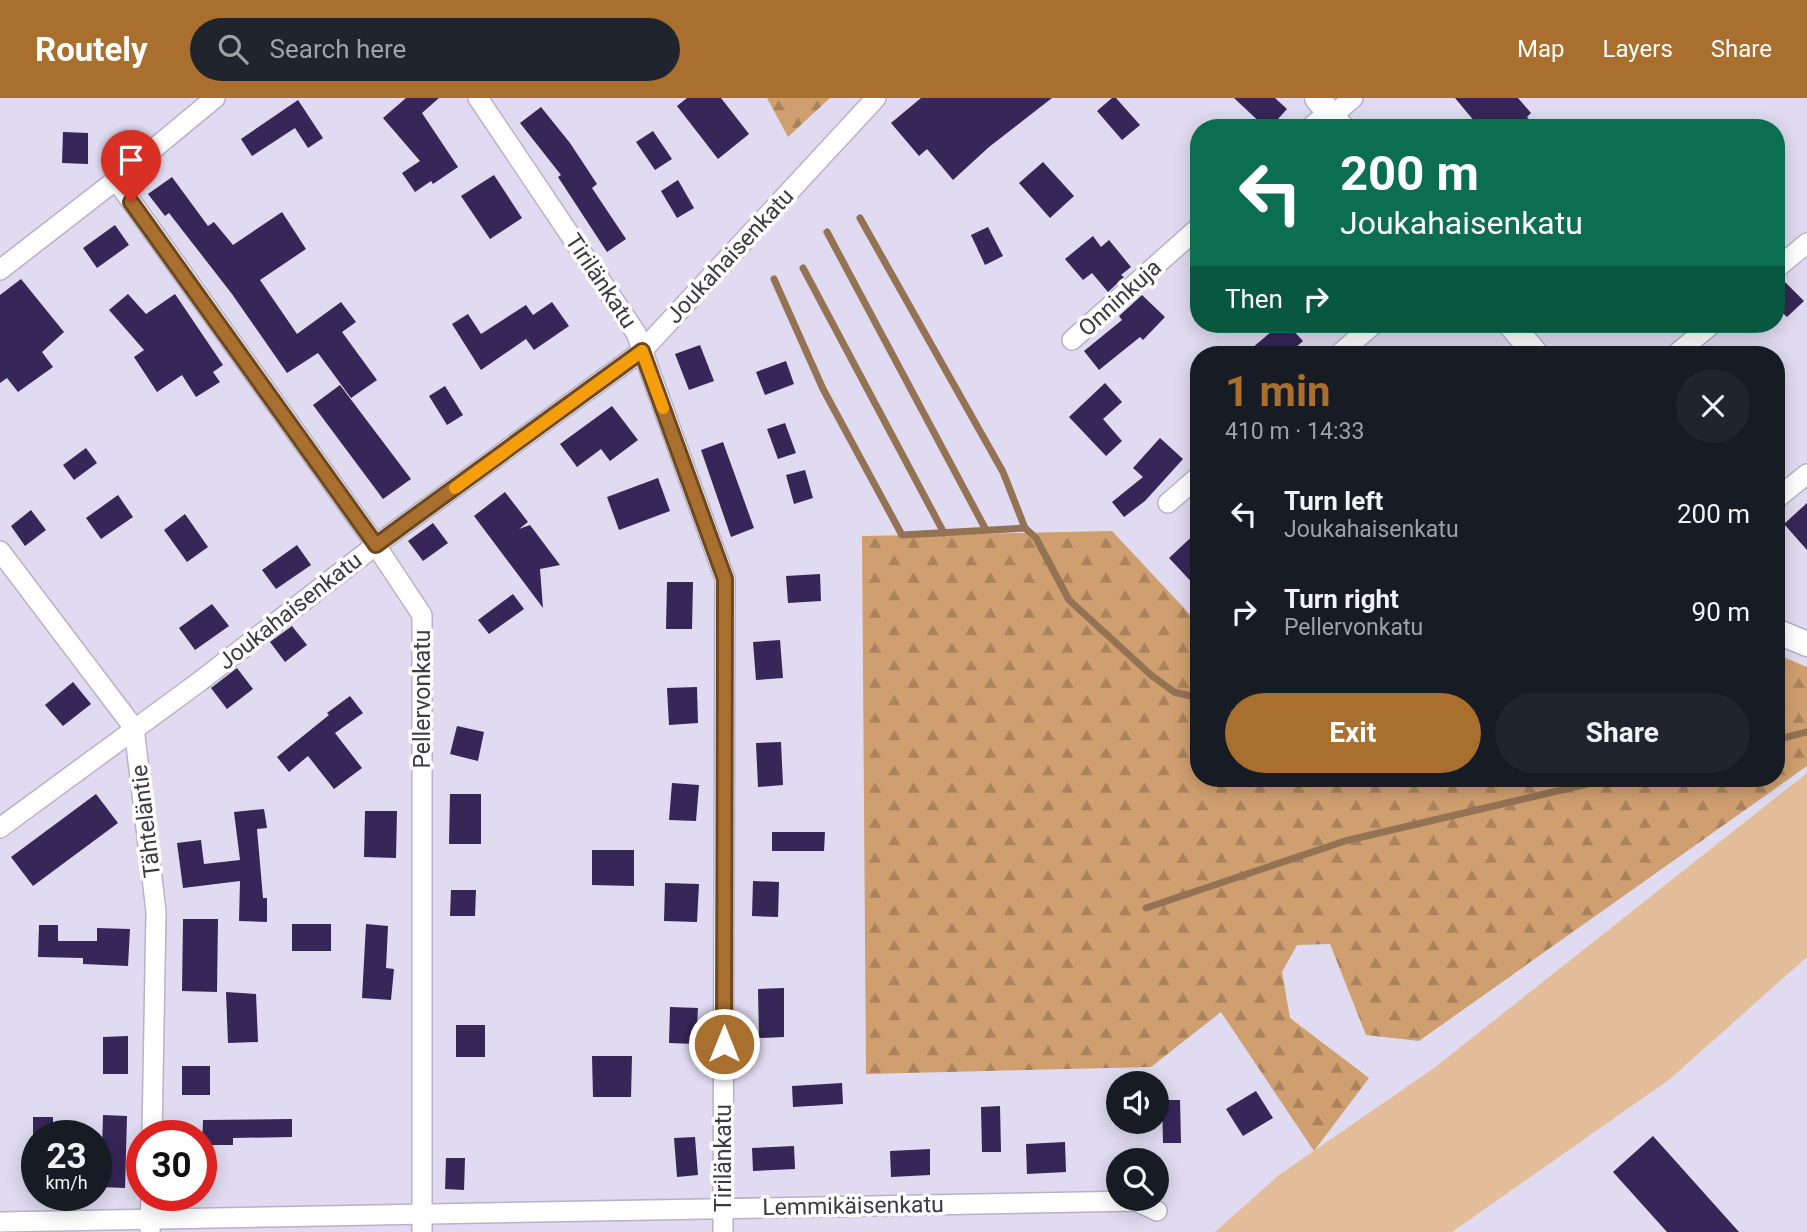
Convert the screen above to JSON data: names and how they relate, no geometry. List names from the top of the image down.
{
  "streets": {
    "street": [
      "Joukahaisenkatu",
      "Tirilänkatu",
      "Onninkuja",
      "Pellervonkatu",
      "Tähteläntie",
      "Lemmikäisenkatu"
    ]
  },
  "crossings": [
    ["Joukahaisenkatu", "Tirilänkatu"],
    ["Joukahaisenkatu", "Pellervonkatu"],
    ["Joukahaisenkatu", "Tähteläntie"],
    ["Tirilänkatu", "Lemmikäisenkatu"],
    ["Pellervonkatu", "Lemmikäisenkatu"]
  ],
  "page": {
    "header": "Routely",
    "search": "Search here",
    "nav": ["Map", "Layers", "Share"],
    "turn": ["200 m", "Joukahaisenkatu"],
    "then": "Then",
    "heading": ["1 min", "410 m · 14:33"],
    "list": [
      {
        "name": "Turn left",
        "note": "Joukahaisenkatu",
        "value": "200 m"
      },
      {
        "name": "Turn right",
        "note": "Pellervonkatu",
        "value": "90 m"
      }
    ],
    "buttons": ["Exit", "Share"],
    "speed": "23 km/h",
    "limit": "30"
  }
}
